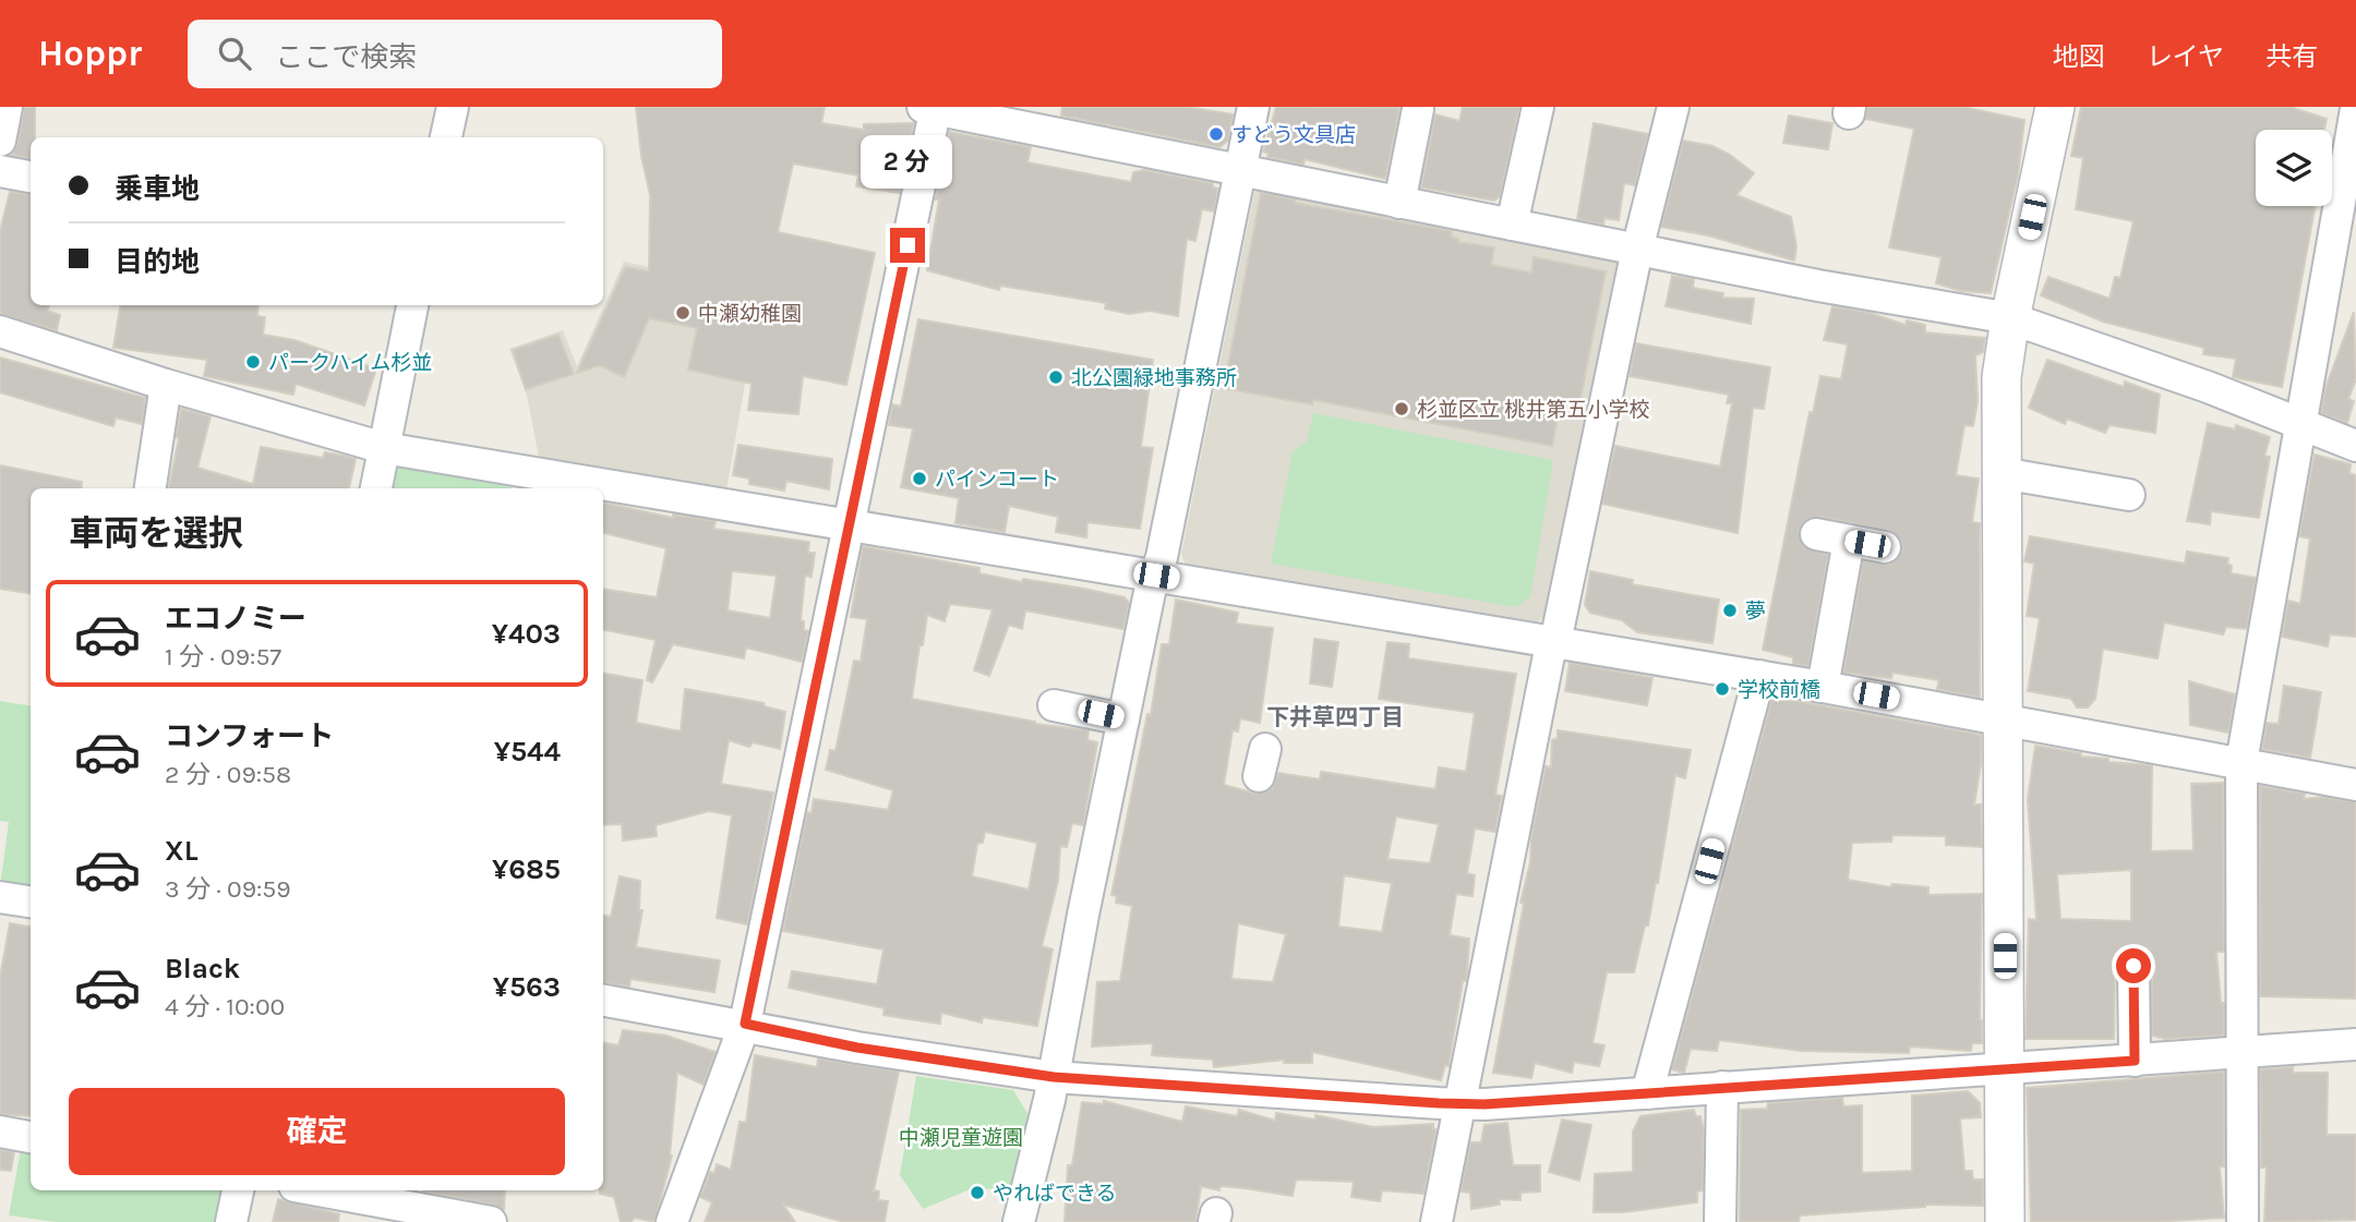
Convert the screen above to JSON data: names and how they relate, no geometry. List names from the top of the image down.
{
  "districts": ["下井草四丁目"],
  "parks": ["中瀬児童遊園"],
  "places": [
    "すどう文具店",
    "中瀬幼稚園",
    "パークハイム杉並",
    "北公園緑地事務所",
    "杉並区立 桃井第五小学校",
    "パインコート",
    "夢",
    "学校前橋",
    "やればできる"
  ],
  "page": {
    "header": "Hoppr",
    "search": "ここで検索",
    "nav": ["地図", "レイヤ", "共有"],
    "bubble": "2 分",
    "banner": ["乗車地", "目的地"],
    "heading": "車両を選択",
    "list": [
      {
        "name": "エコノミー",
        "note": "1 分 · 09:57",
        "value": "¥403"
      },
      {
        "name": "コンフォート",
        "note": "2 分 · 09:58",
        "value": "¥544"
      },
      {
        "name": "XL",
        "note": "3 分 · 09:59",
        "value": "¥685"
      },
      {
        "name": "Black",
        "note": "4 分 · 10:00",
        "value": "¥563"
      }
    ],
    "buttons": "確定"
  }
}
